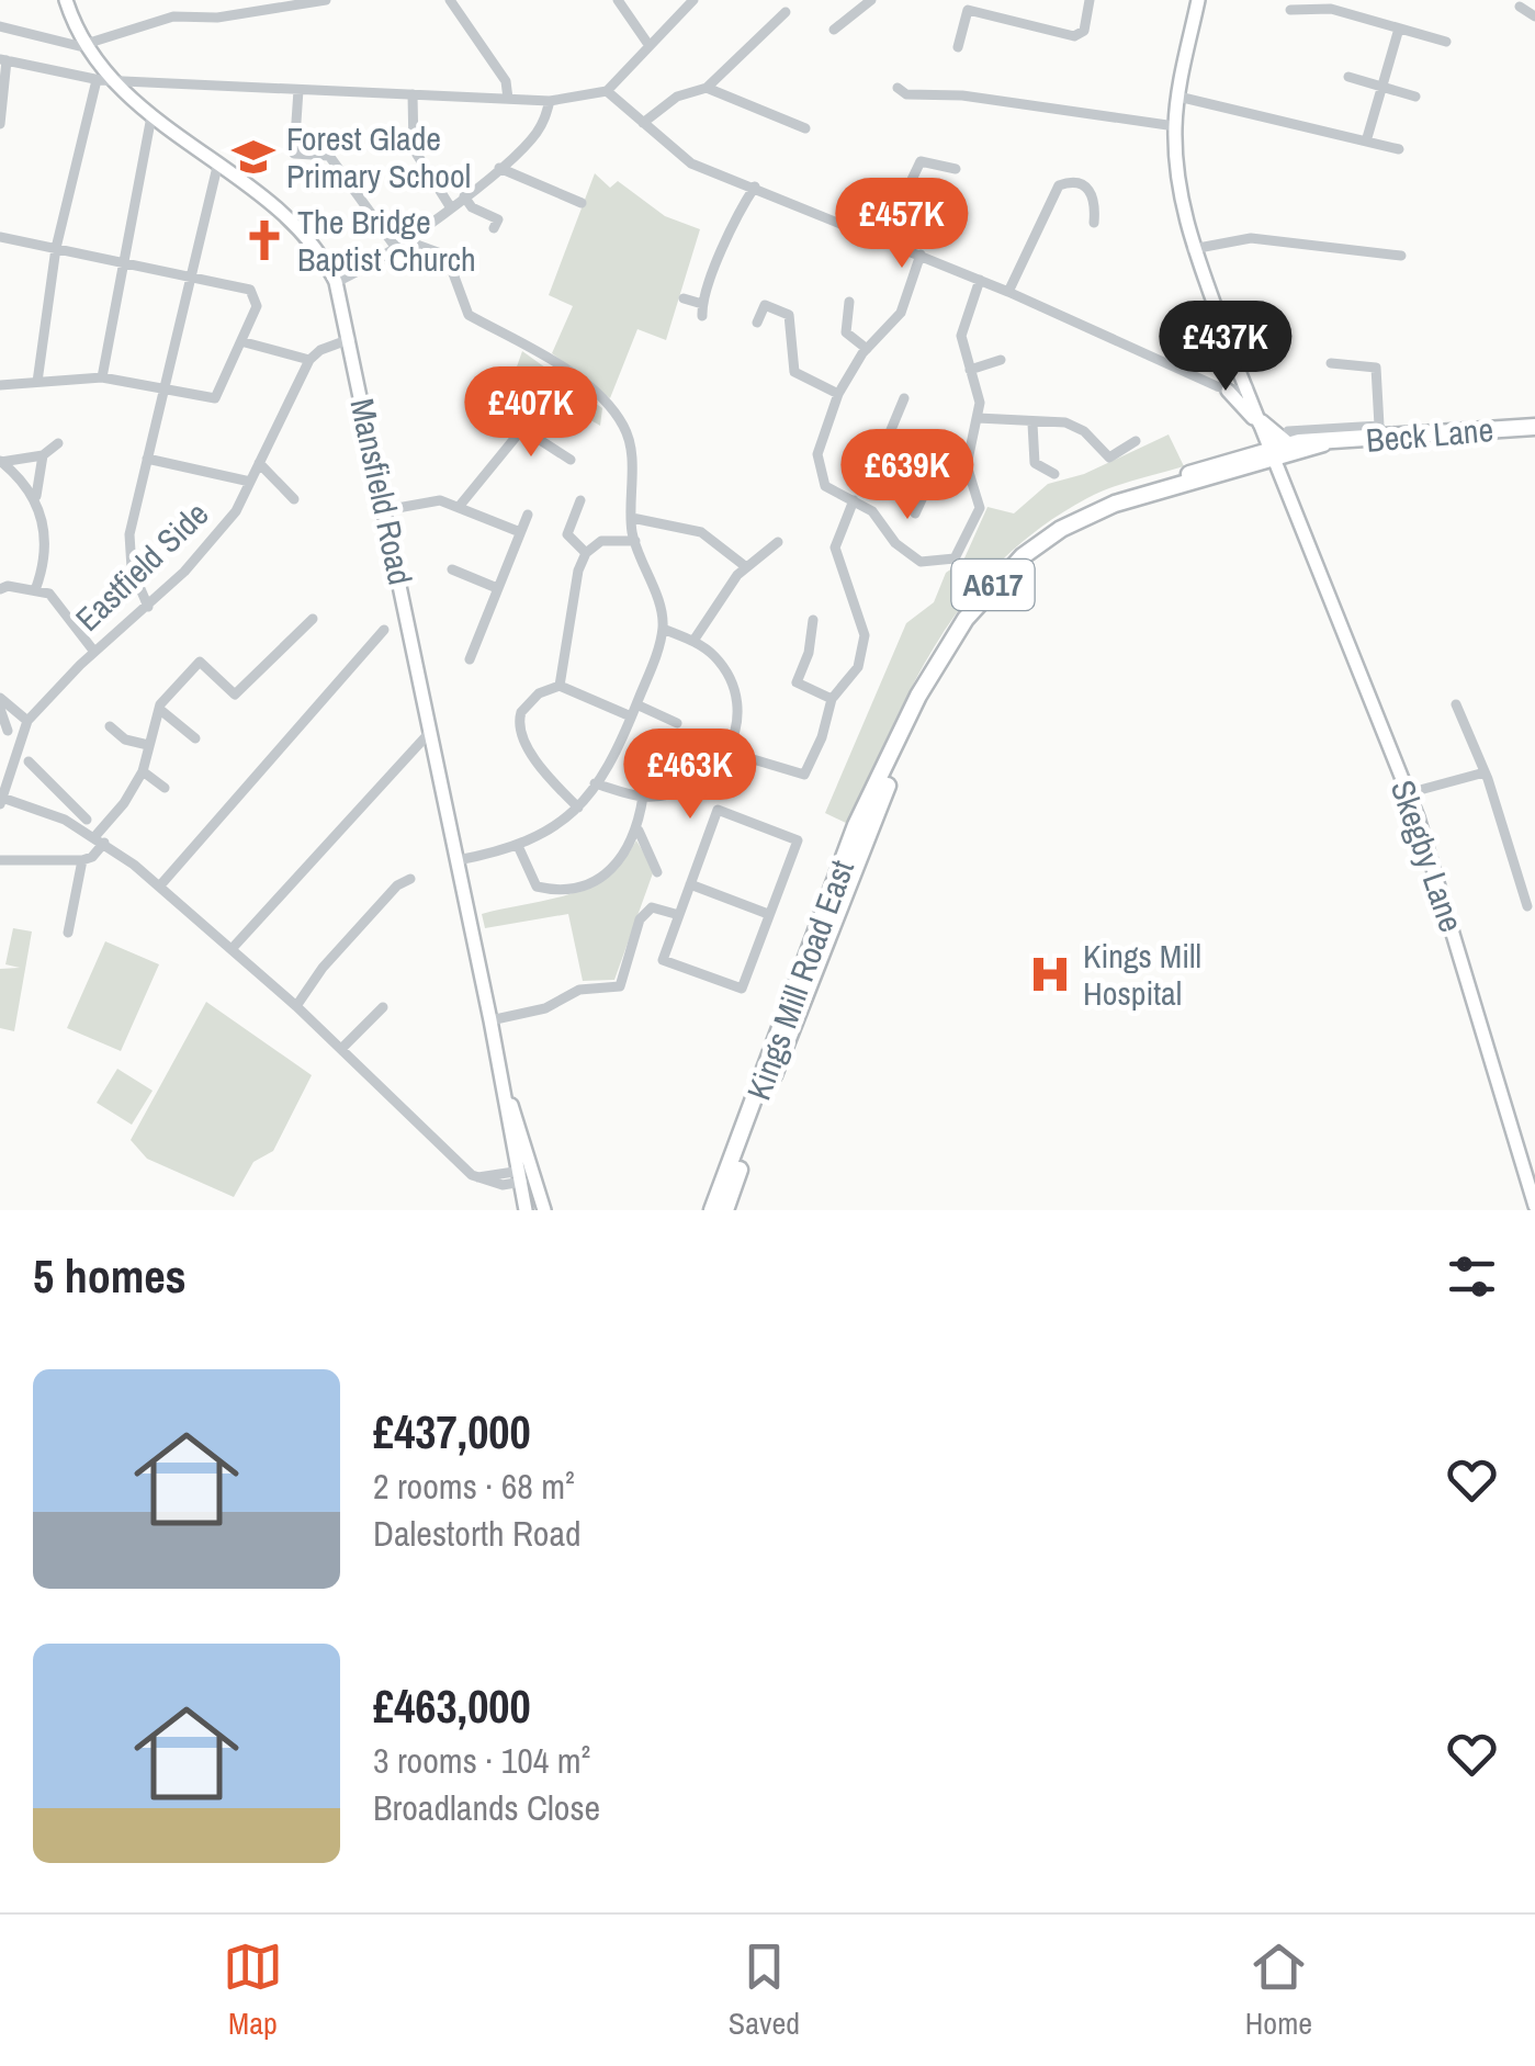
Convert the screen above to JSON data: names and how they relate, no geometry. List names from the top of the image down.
{
  "streets": {
    "highway": ["Beck Lane", "A617", "Kings Mill Road East"],
    "main road": ["Mansfield Road", "Skegby Lane"],
    "street": ["Eastfield Side"]
  },
  "crossings": [
    ["Beck Lane", "Skegby Lane"],
    ["Beck Lane", "Kings Mill Road East"],
    ["Skegby Lane", "Kings Mill Road East"]
  ],
  "places": {
    "school or university": ["Forest Glade Primary School"],
    "church": ["The Bridge Baptist Church"],
    "hospital": ["Kings Mill Hospital"]
  },
  "page": {
    "price": [
      "£457K",
      "£437K",
      "£407K",
      "£639K",
      "£463K"
    ],
    "heading": "5 homes",
    "list": [
      {
        "name": "£437,000",
        "note": "2 rooms · 68 m² · Dalestorth Road"
      },
      {
        "name": "£463,000",
        "note": "3 rooms · 104 m² · Broadlands Close"
      }
    ],
    "tabs": ["Map", "Saved", "Home"]
  }
}
